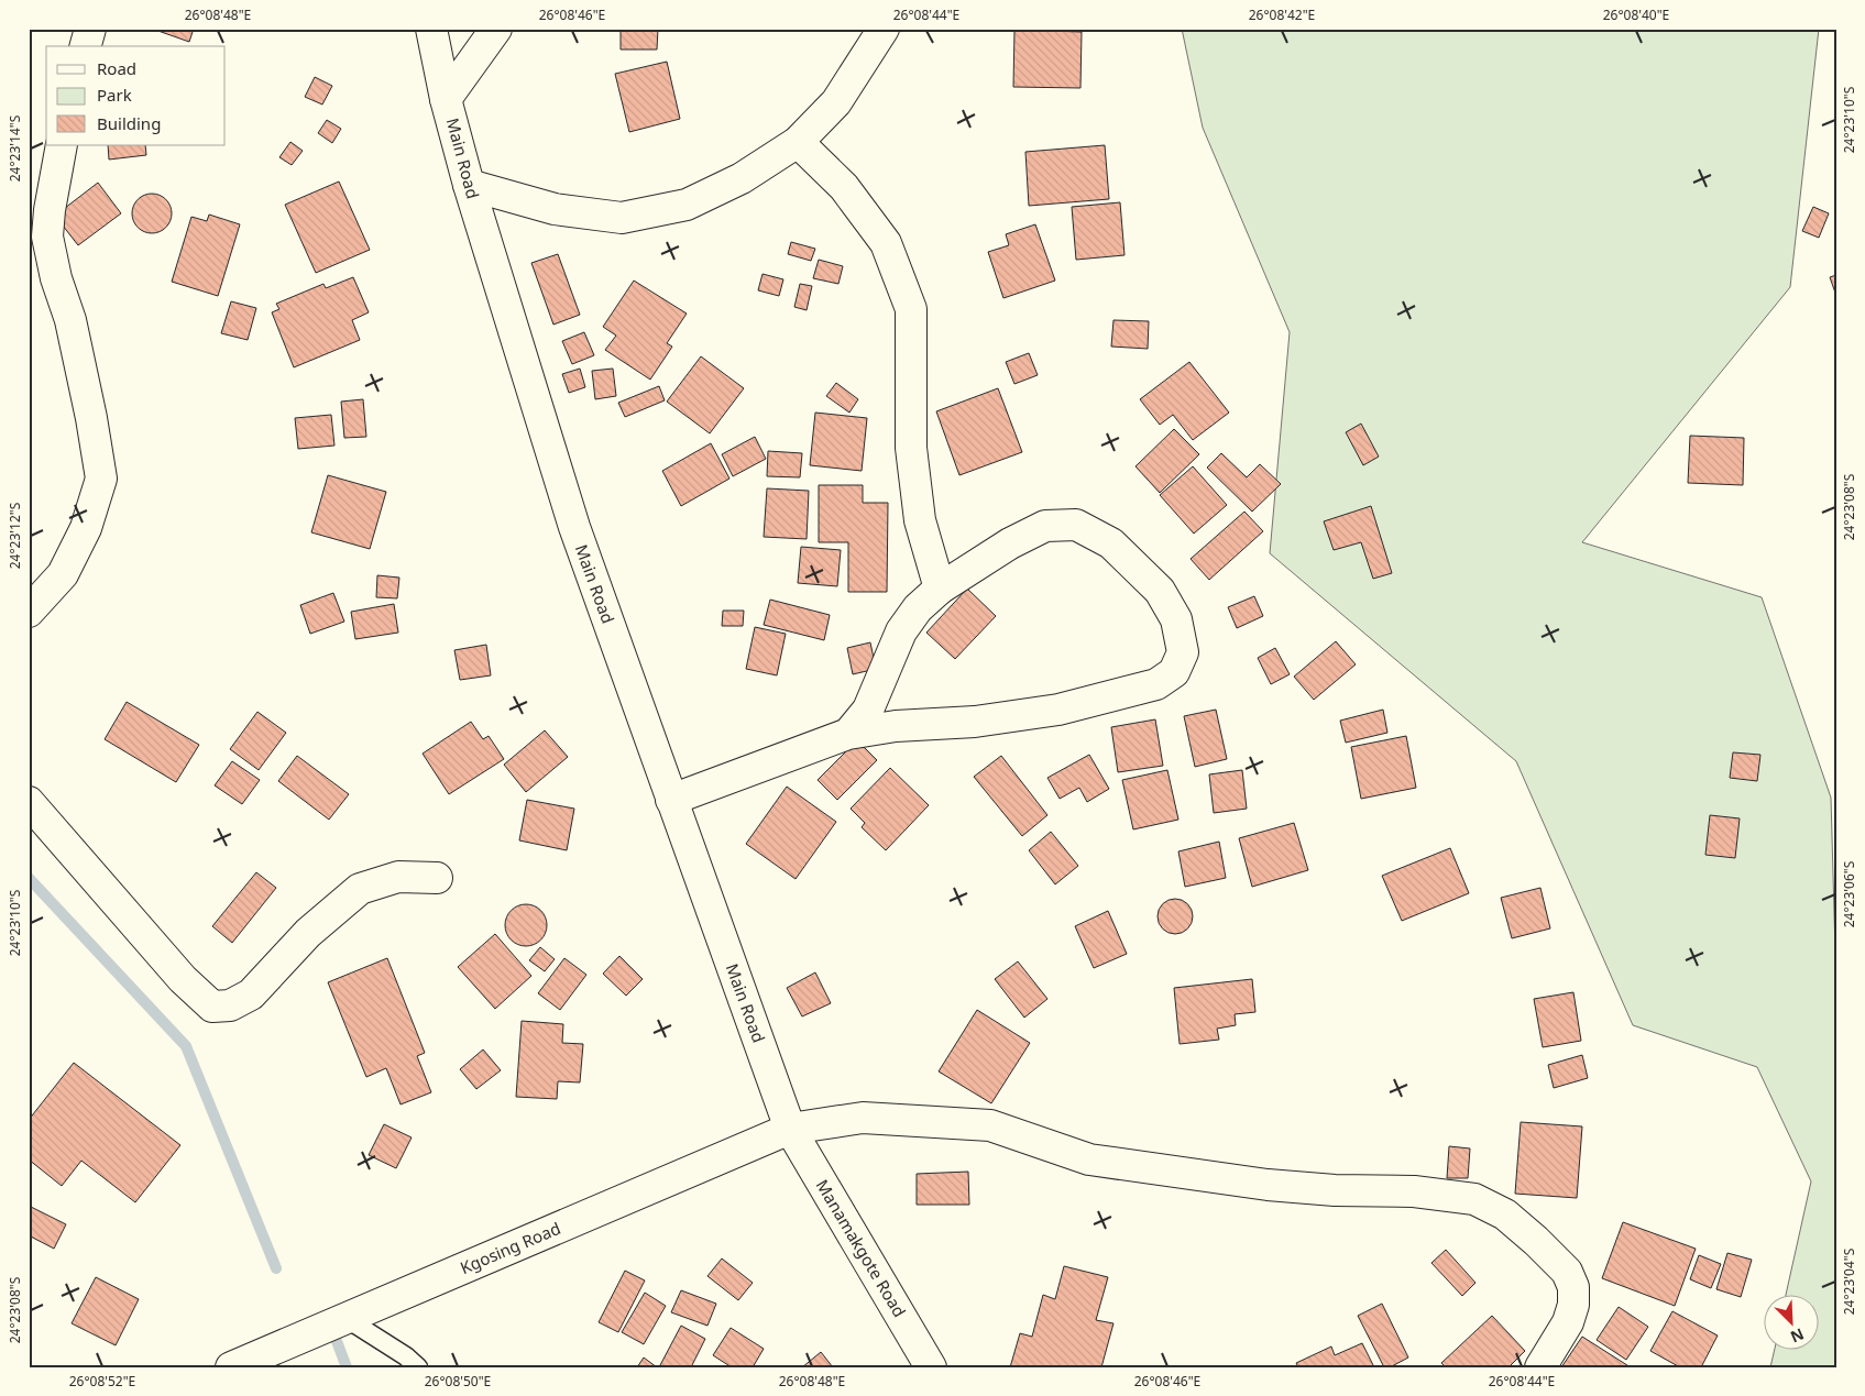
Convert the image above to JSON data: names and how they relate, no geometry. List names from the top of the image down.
{
  "streets": {
    "street": ["Main Road", "Kgosing Road", "Manamakgote Road"]
  },
  "crossings": [
    ["Main Road", "Kgosing Road"],
    ["Main Road", "Manamakgote Road"],
    ["Kgosing Road", "Manamakgote Road"]
  ],
  "legend": ["Road", "Park", "Building"],
  "north": "bottom right",
  "coordinates": [
    "26°08'48\"E",
    "26°08'46\"E",
    "26°08'44\"E",
    "26°08'42\"E",
    "26°08'40\"E",
    "24°23'10\"S",
    "24°23'14\"S",
    "24°23'08\"S",
    "24°23'12\"S",
    "24°23'06\"S",
    "24°23'04\"S",
    "26°08'52\"E",
    "26°08'50\"E"
  ]
}
